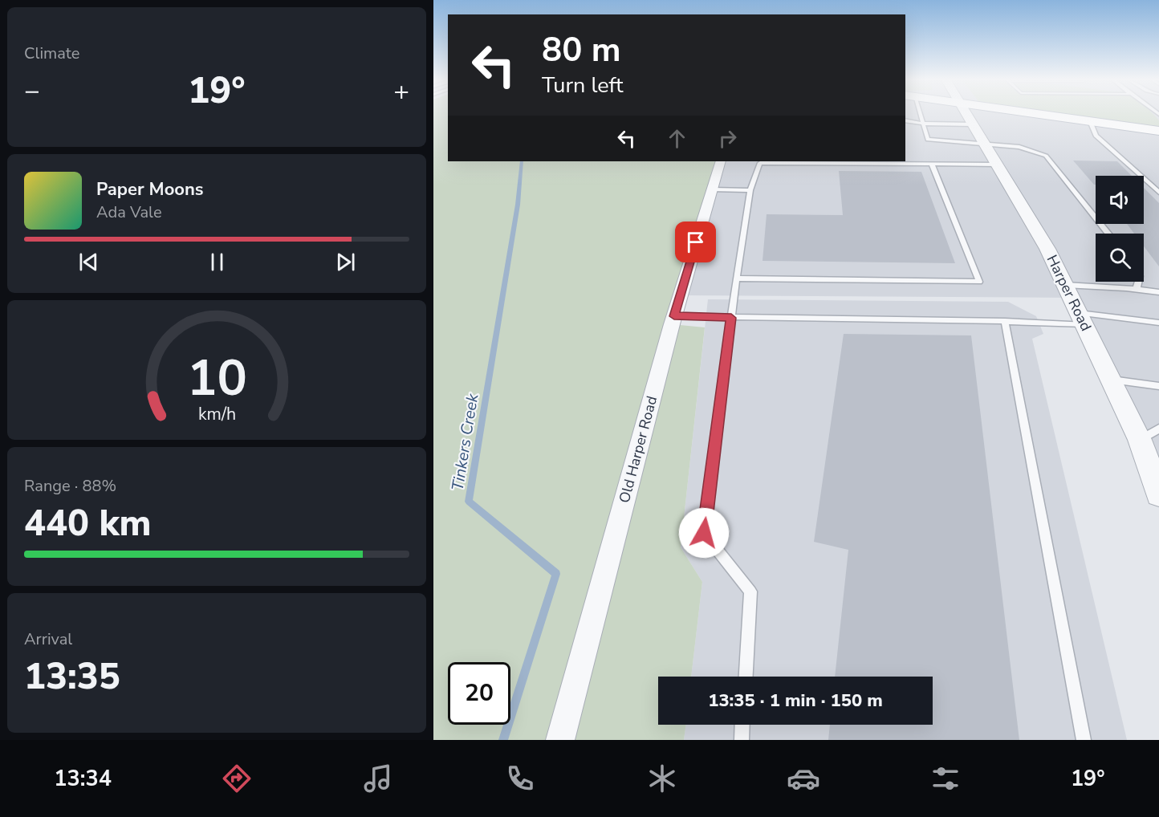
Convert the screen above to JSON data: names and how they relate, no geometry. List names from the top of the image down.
{
  "streets": {
    "street": ["Harper Road", "Old Harper Road"]
  },
  "water": ["Tinkers Creek"],
  "page": {
    "tile": [
      "Climate",
      ["Range · 88%", "440 km"],
      ["Arrival", "13:35"]
    ],
    "turn": ["80 m", "Turn left"],
    "heat": ["−", "19°", "+"],
    "song": ["Paper Moons", "Ada Vale"],
    "limit": "20",
    "trip": "13:35 · 1 min · 150 m",
    "tabs": ["13:34", "19°"],
    "gauge": ["10", "km/h"]
  }
}
